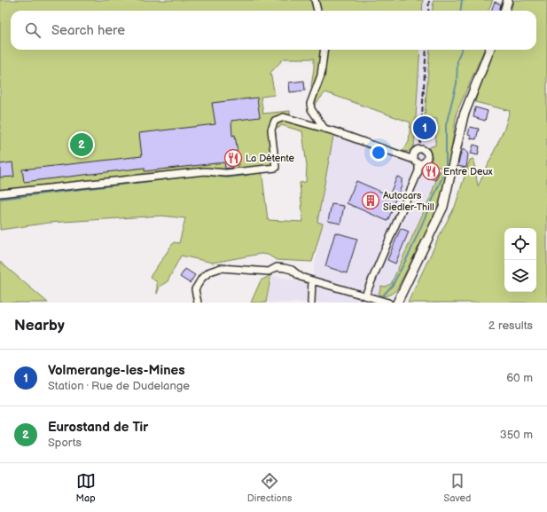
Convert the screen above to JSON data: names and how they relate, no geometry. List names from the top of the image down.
{
  "places": {
    "restaurant": ["La Détente", "Entre Deux"],
    "building": ["Autocars Siedler-Thill"]
  },
  "page": {
    "search": "Search here",
    "pins": ["1", "2"],
    "heading": ["Nearby", "2 results"],
    "list": [
      {
        "mark": "1",
        "name": "Volmerange-les-Mines",
        "note": "Station · Rue de Dudelange",
        "value": "60 m"
      },
      {
        "mark": "2",
        "name": "Eurostand de Tir",
        "note": "Sports",
        "value": "350 m"
      }
    ],
    "nav": ["Map", "Directions", "Saved"]
  }
}
